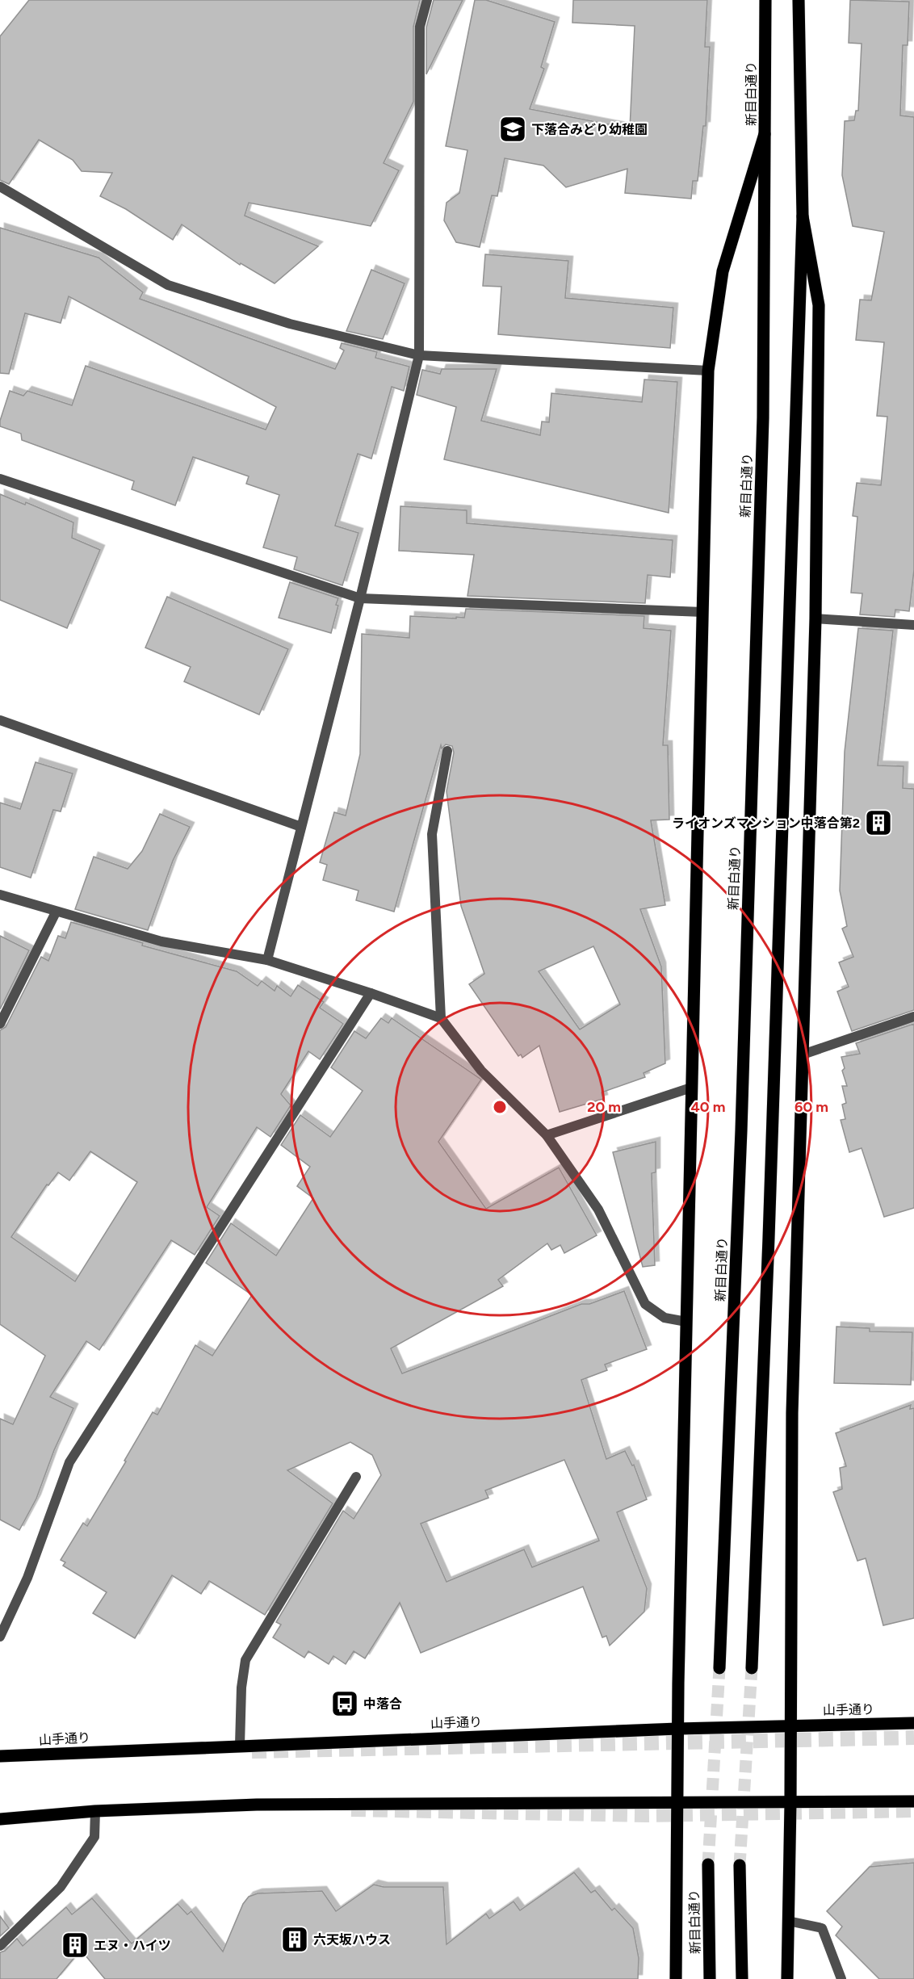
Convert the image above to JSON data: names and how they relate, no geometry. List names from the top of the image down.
{
  "streets": {
    "main road": ["新目白通り", "山手通り"]
  },
  "places": {
    "school or university": ["下落合みどり幼稚園"],
    "building": ["ライオンズマンション中落合第2", "六天坂ハウス", "エヌ・ハイツ"],
    "bus stop": ["中落合"]
  },
  "rings": ["20 m", "40 m", "60 m"]
}
